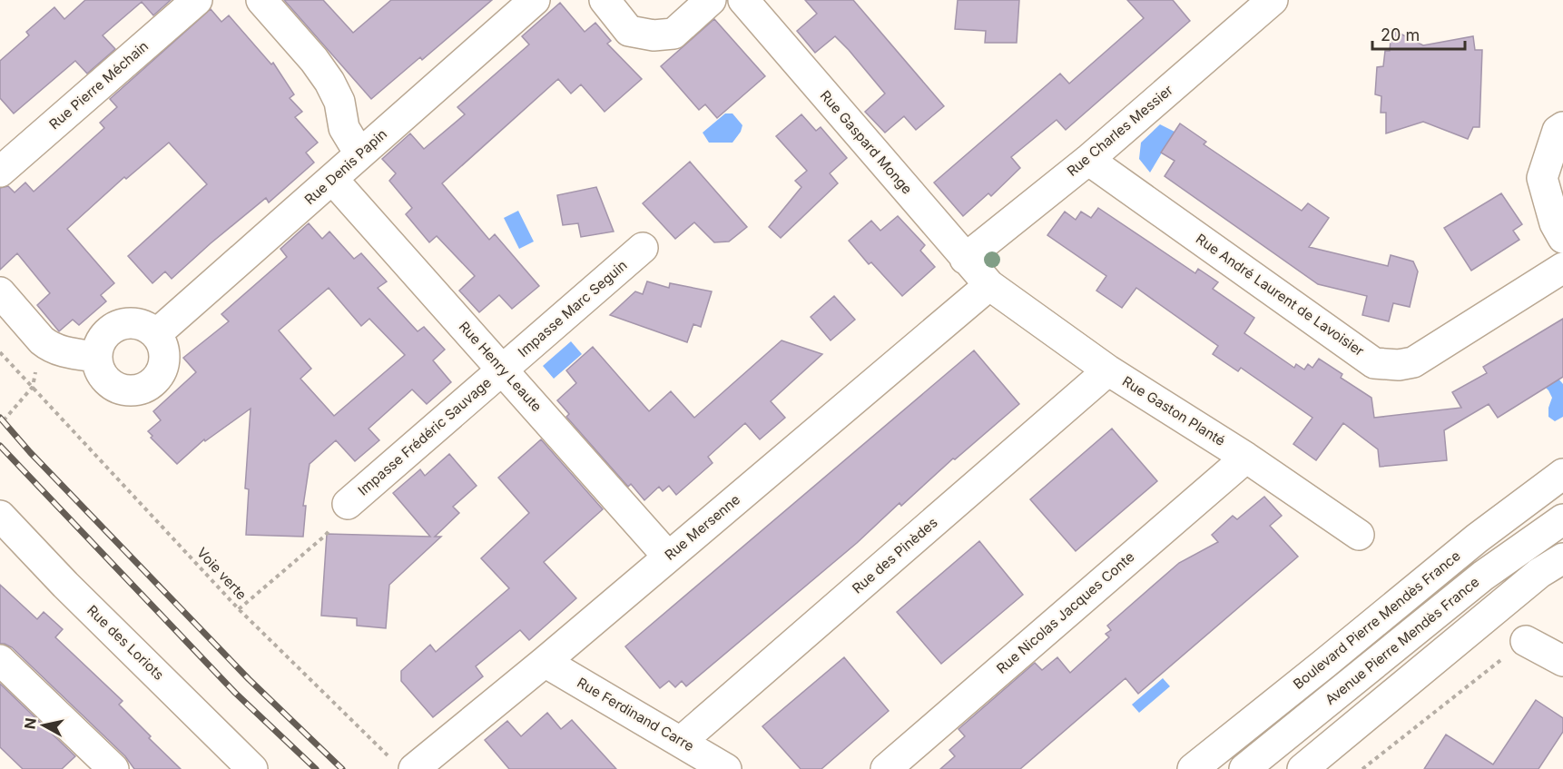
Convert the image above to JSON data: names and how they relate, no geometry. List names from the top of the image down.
{
  "streets": {
    "street": [
      "Rue Pierre Méchain",
      "Rue Charles Messier",
      "Rue Gaspard Monge",
      "Rue Denis Papin",
      "Rue André Laurent de Lavoisier",
      "Impasse Marc Seguin",
      "Rue Henry Leaute",
      "Rue Gaston Planté",
      "Impasse Frédéric Sauvage",
      "Rue Mersenne",
      "Rue des Pinèdes",
      "Rue Nicolas Jacques Conte",
      "Boulevard Pierre Mendès France",
      "Avenue Pierre Mendès France",
      "Rue des Loriots",
      "Rue Ferdinand Carre"
    ],
    "path": ["Voie verte"]
  },
  "crossings": [
    ["Rue Charles Messier", "Rue Gaspard Monge"],
    ["Rue Charles Messier", "Rue André Laurent de Lavoisier"],
    ["Rue Gaspard Monge", "Rue Gaston Planté"],
    ["Rue Gaspard Monge", "Rue Mersenne"],
    ["Rue Denis Papin", "Rue Henry Leaute"],
    ["Impasse Marc Seguin", "Rue Henry Leaute"],
    ["Impasse Marc Seguin", "Impasse Frédéric Sauvage"],
    ["Rue Henry Leaute", "Impasse Frédéric Sauvage"],
    ["Rue Henry Leaute", "Rue Mersenne"],
    ["Rue Gaston Planté", "Rue Mersenne"],
    ["Rue Gaston Planté", "Rue des Pinèdes"],
    ["Rue Gaston Planté", "Rue Nicolas Jacques Conte"],
    ["Rue Mersenne", "Voie verte"],
    ["Rue Mersenne", "Rue Ferdinand Carre"],
    ["Rue des Pinèdes", "Rue Ferdinand Carre"]
  ],
  "scale_bar": "20 m",
  "north": "left"
}
